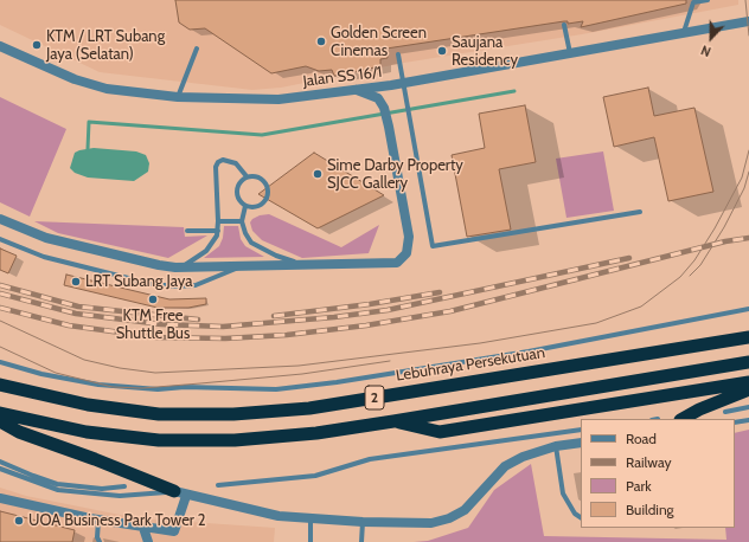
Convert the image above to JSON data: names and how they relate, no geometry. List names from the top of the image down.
{
  "streets": {
    "highway": ["Lebuhraya Persekutuan", "2"],
    "street": ["Jalan SS 16/1"]
  },
  "places": [
    "Golden Screen Cinemas",
    "KTM / LRT Subang Jaya (Selatan)",
    "Saujana Residency",
    "Sime Darby Property SJCC Gallery",
    "LRT Subang Jaya",
    "KTM Free Shuttle Bus",
    "UOA Business Park Tower 2"
  ],
  "legend": [
    "Road",
    "Railway",
    "Park",
    "Building"
  ],
  "north": "bottom"
}
